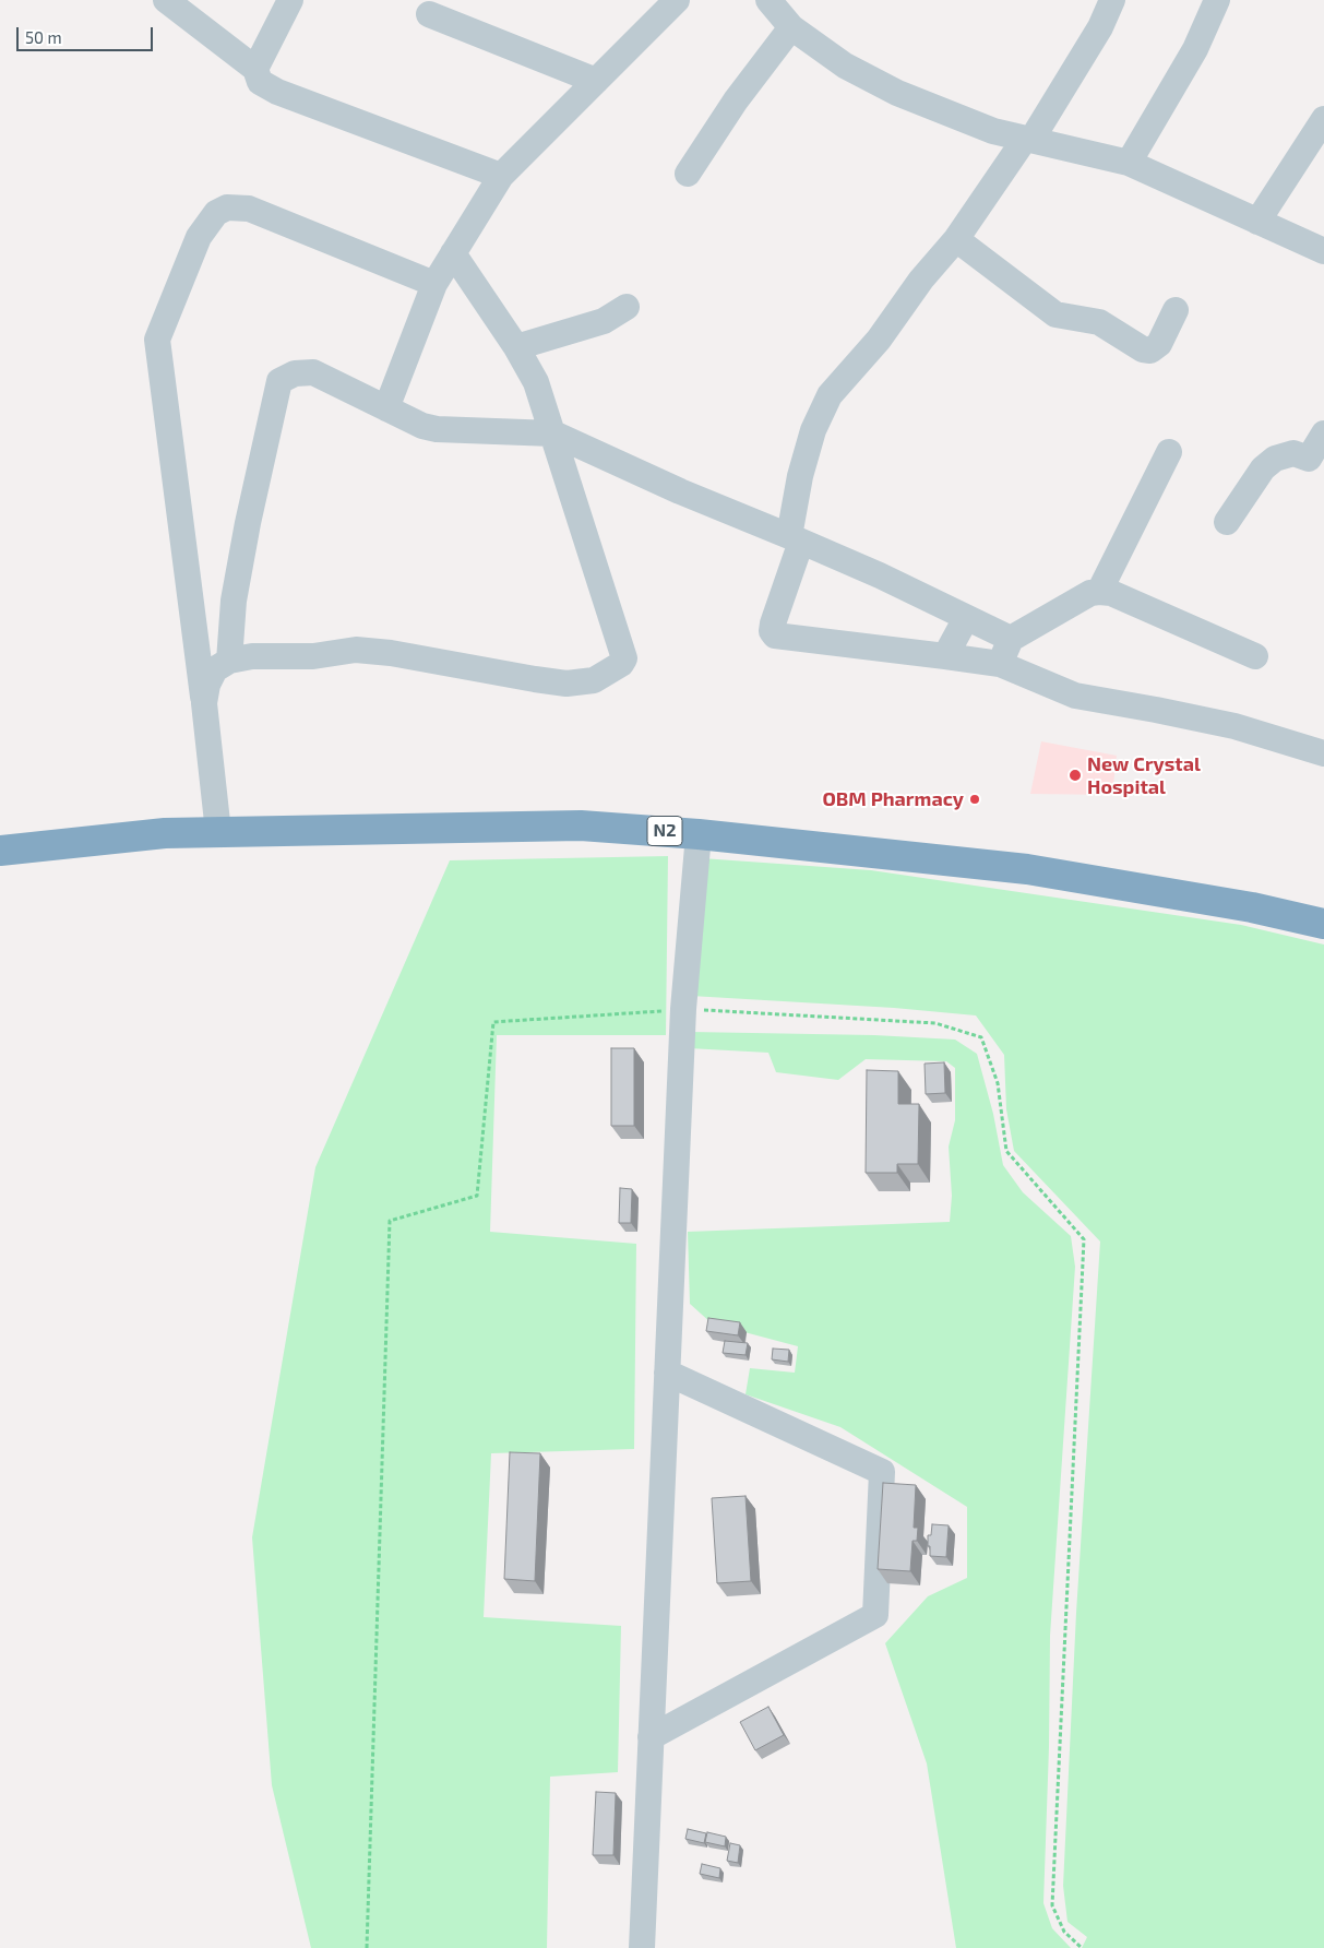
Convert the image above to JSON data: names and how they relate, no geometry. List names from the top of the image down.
{
  "streets": {
    "highway": ["N2"]
  },
  "places": ["New Crystal Hospital", "OBM Pharmacy"],
  "scale_bar": "50 m"
}
